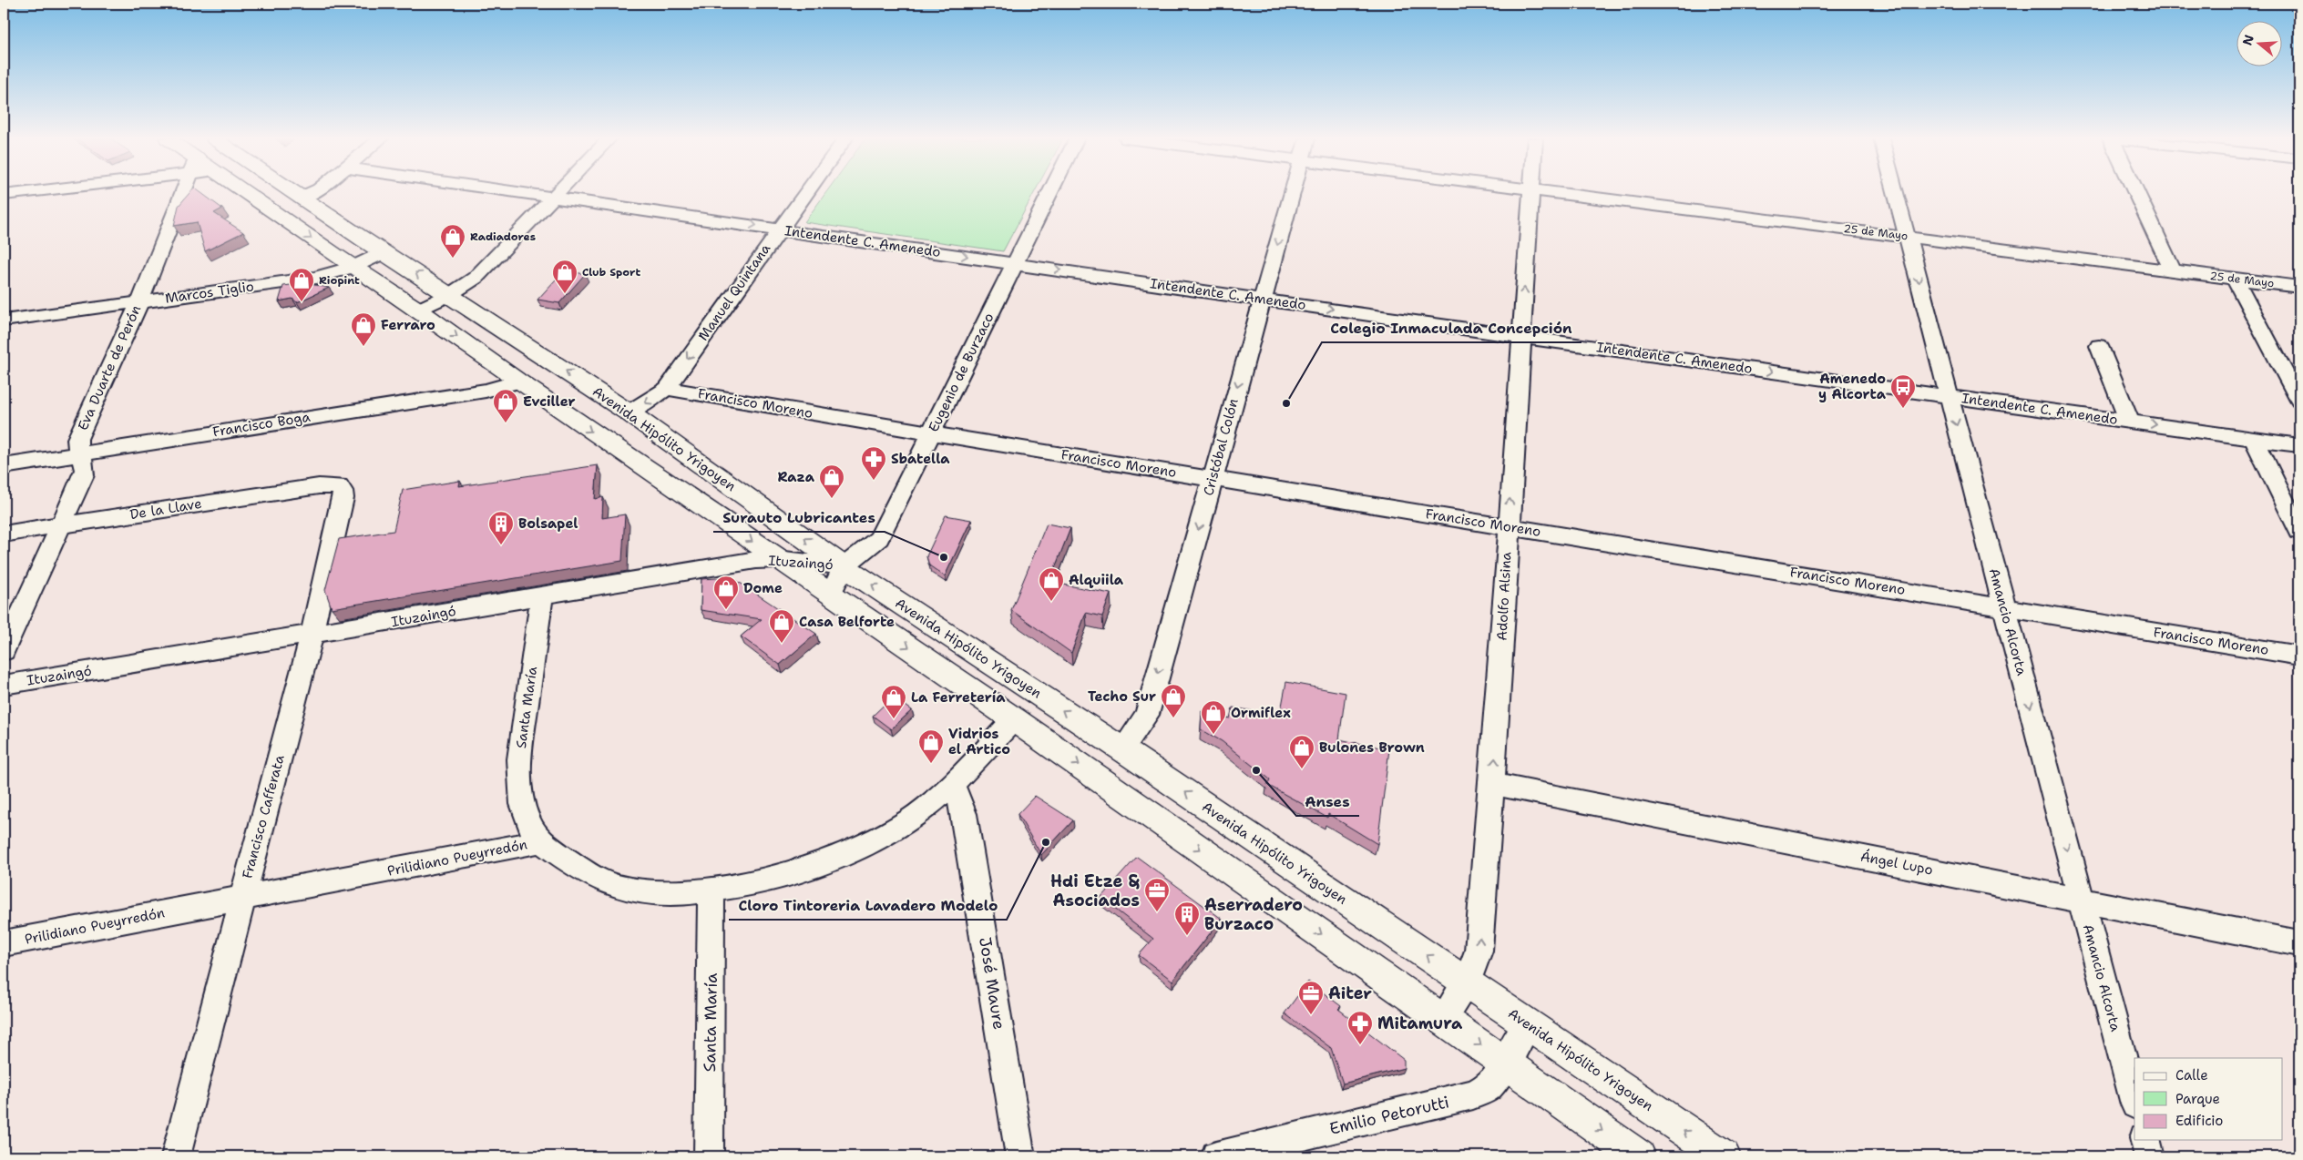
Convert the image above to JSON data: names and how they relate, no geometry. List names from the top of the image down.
{
  "streets": {
    "main road": ["Avenida Hipólito Yrigoyen"],
    "street": [
      "25 de Mayo",
      "Intendente C. Amenedo",
      "Marcos Tiglio",
      "Manuel Quintana",
      "Eva Duarte de Perón",
      "Eugenio de Burzaco",
      "Francisco Moreno",
      "Francisco Boga",
      "Cristóbal Colón",
      "De la Llave",
      "Ituzaingó",
      "Adolfo Alsina",
      "Amancio Alcorta",
      "Santa María",
      "Francisco Cafferata",
      "Prilidiano Pueyrredón",
      "Ángel Lupo",
      "José Maure",
      "Emilio Petorutti"
    ]
  },
  "crossings": [
    ["25 de Mayo", "Amancio Alcorta"],
    ["Intendente C. Amenedo", "Manuel Quintana"],
    ["Intendente C. Amenedo", "Eugenio de Burzaco"],
    ["Intendente C. Amenedo", "Cristóbal Colón"],
    ["Intendente C. Amenedo", "Adolfo Alsina"],
    ["Intendente C. Amenedo", "Amancio Alcorta"],
    ["Marcos Tiglio", "Eva Duarte de Perón"],
    ["Marcos Tiglio", "Avenida Hipólito Yrigoyen"],
    ["Manuel Quintana", "Francisco Moreno"],
    ["Manuel Quintana", "Avenida Hipólito Yrigoyen"],
    ["Eva Duarte de Perón", "Francisco Boga"],
    ["Eva Duarte de Perón", "De la Llave"],
    ["Eugenio de Burzaco", "Francisco Moreno"],
    ["Eugenio de Burzaco", "Avenida Hipólito Yrigoyen"],
    ["Eugenio de Burzaco", "Ituzaingó"],
    ["Francisco Moreno", "Cristóbal Colón"],
    ["Francisco Moreno", "Adolfo Alsina"],
    ["Francisco Moreno", "Amancio Alcorta"],
    ["Avenida Hipólito Yrigoyen", "Cristóbal Colón"],
    ["Avenida Hipólito Yrigoyen", "Ituzaingó"],
    ["Avenida Hipólito Yrigoyen", "Adolfo Alsina"],
    ["Avenida Hipólito Yrigoyen", "Emilio Petorutti"],
    ["De la Llave", "Francisco Cafferata"],
    ["Ituzaingó", "Santa María"],
    ["Ituzaingó", "Francisco Cafferata"],
    ["Adolfo Alsina", "Ángel Lupo"],
    ["Amancio Alcorta", "Ángel Lupo"],
    ["Santa María", "Prilidiano Pueyrredón"],
    ["Francisco Cafferata", "Prilidiano Pueyrredón"],
    ["Prilidiano Pueyrredón", "José Maure"]
  ],
  "one_way": [
    "Intendente C. Amenedo",
    "Manuel Quintana",
    "Cristóbal Colón",
    "Adolfo Alsina",
    "Amancio Alcorta"
  ],
  "places": {
    "shop": [
      "Radiadores",
      "Club Sport",
      "Riopint",
      "Ferraro",
      "Evciller",
      "Raza",
      "Alquiila",
      "Dome",
      "Casa Belforte",
      "Techo Sur",
      "La Ferretería",
      "Ormiflex",
      "Vidrios el Artico",
      "Bulones Brown"
    ],
    "other": [
      "Colegio Inmaculada Concepción",
      "Surauto Lubricantes",
      "Anses",
      "Cloro Tintoreria Lavadero Modelo"
    ],
    "bus stop": ["Amenedo y Alcorta"],
    "pharmacy": ["Sbatella", "Mitamura"],
    "building": ["Bolsapel", "Aserradero Burzaco"],
    "office": ["Hdi Etze & Asociados", "Aiter"]
  },
  "legend": ["Calle", "Parque", "Edificio"],
  "north": "left"
}
